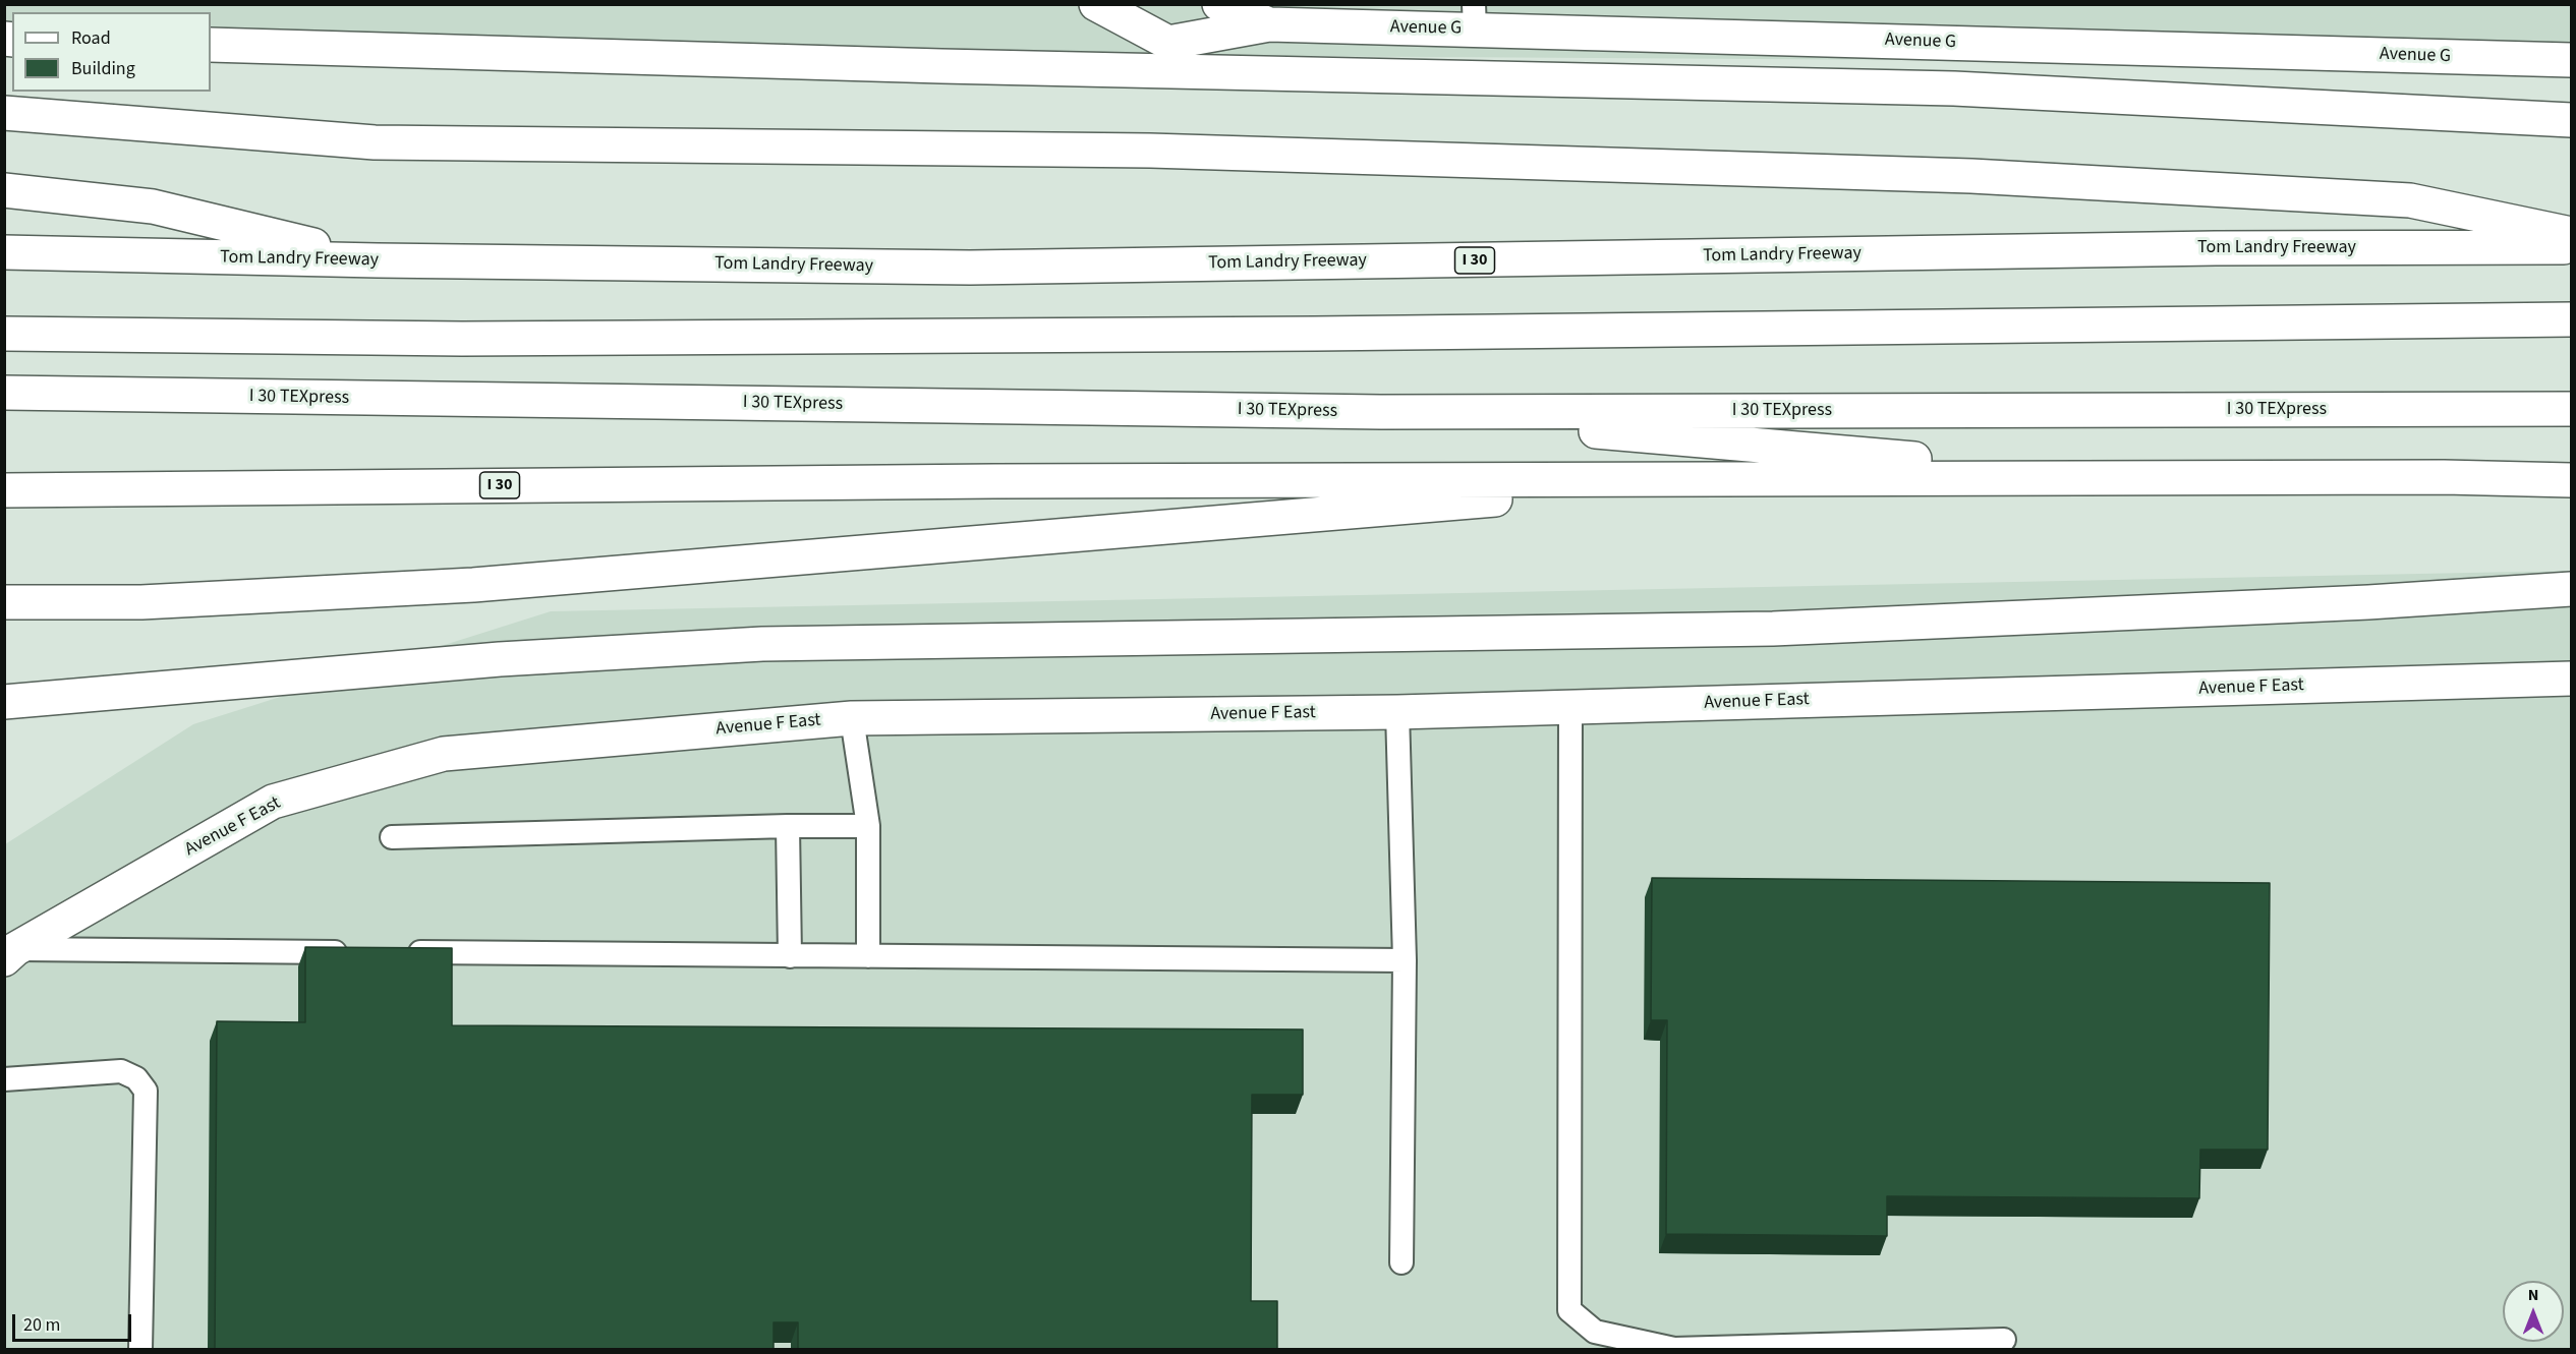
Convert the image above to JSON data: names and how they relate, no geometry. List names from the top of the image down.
{
  "streets": {
    "main road": [
      "Avenue G",
      "Tom Landry Freeway",
      "I 30",
      "I 30 TEXpress",
      "Avenue F East"
    ]
  },
  "legend": ["Road", "Building"],
  "scale_bar": "20 m",
  "north": "top"
}
